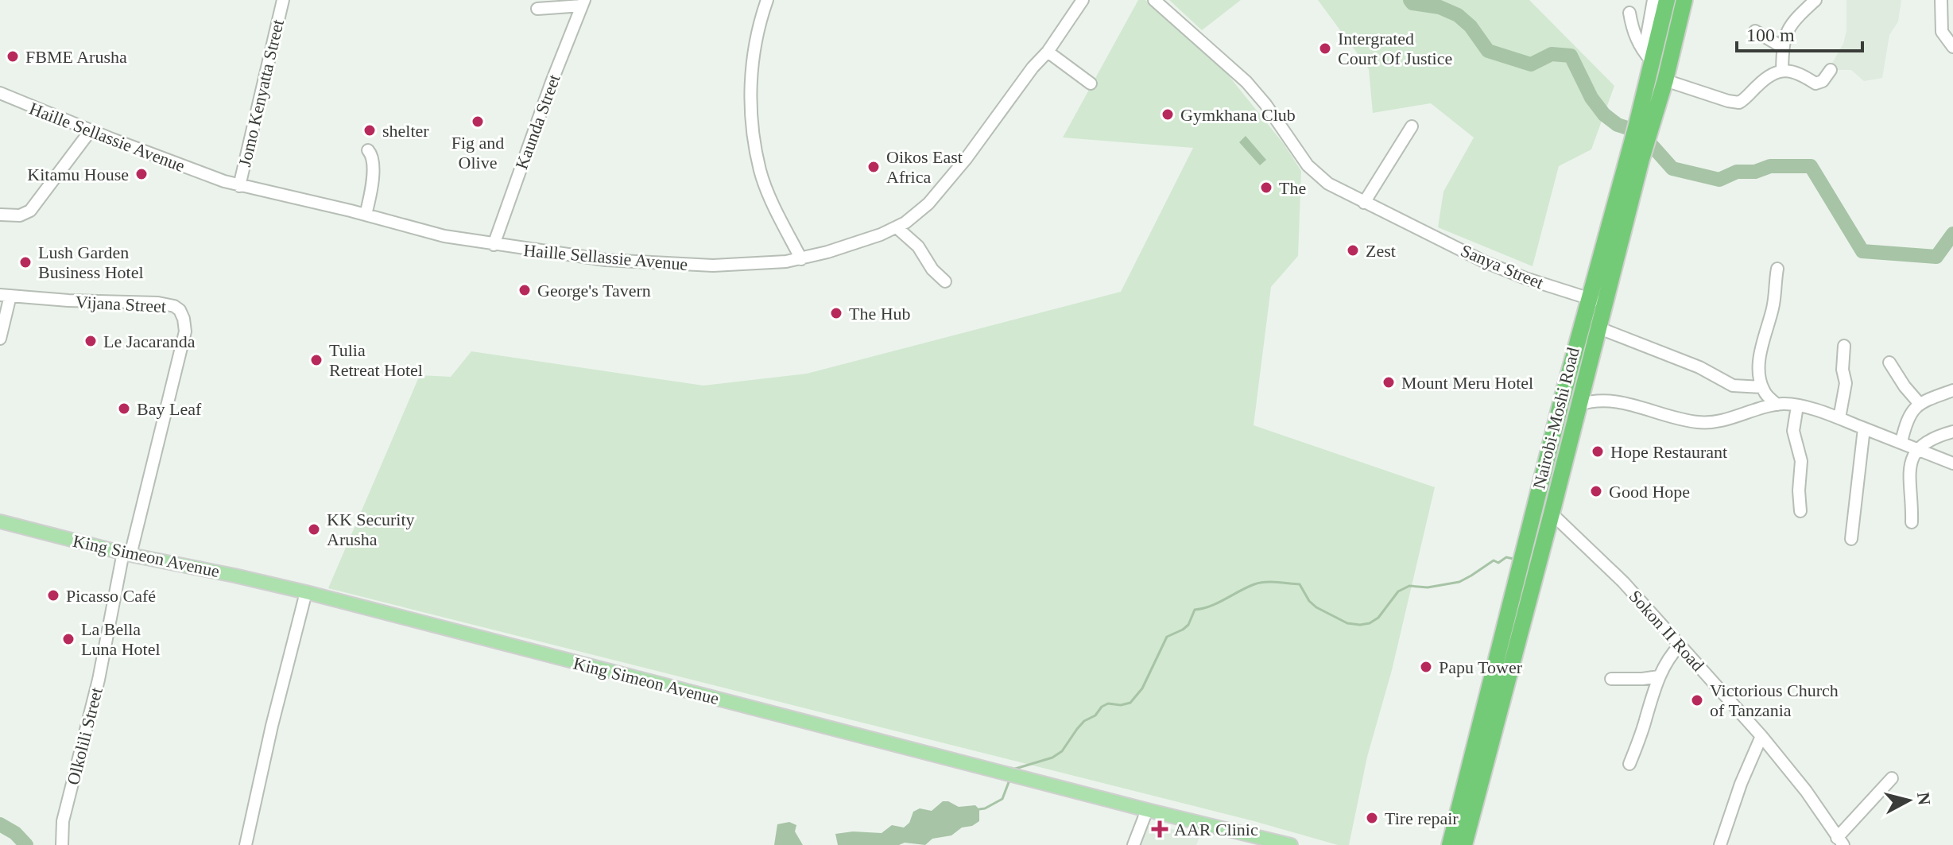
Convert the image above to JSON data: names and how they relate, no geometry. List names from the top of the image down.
{
  "streets": {
    "highway": ["Nairobi-Moshi Road"],
    "main road": ["King Simeon Avenue"],
    "street": [
      "Jomo Kenyatta Street",
      "Kaunda Street",
      "Haille Sellassie Avenue",
      "Sanya Street",
      "Vijana Street",
      "Sokon II Road",
      "Olkolili Street"
    ]
  },
  "crossings": [
    ["Jomo Kenyatta Street", "Haille Sellassie Avenue"],
    ["Kaunda Street", "Haille Sellassie Avenue"],
    ["Sanya Street", "Nairobi-Moshi Road"],
    ["Vijana Street", "King Simeon Avenue"],
    ["Vijana Street", "Olkolili Street"],
    ["Nairobi-Moshi Road", "Sokon II Road"],
    ["King Simeon Avenue", "Olkolili Street"]
  ],
  "places": {
    "other": [
      "Intergrated Court Of Justice",
      "FBME Arusha",
      "Gymkhana Club",
      "Fig and Olive",
      "shelter",
      "Oikos East Africa",
      "Kitamu House",
      "The",
      "Zest",
      "Lush Garden Business Hotel",
      "George's Tavern",
      "The Hub",
      "Le Jacaranda",
      "Tulia Retreat Hotel",
      "Mount Meru Hotel",
      "Bay Leaf",
      "Hope Restaurant",
      "Good Hope",
      "KK Security Arusha",
      "Picasso Café",
      "La Bella Luna Hotel",
      "Papu Tower",
      "Victorious Church of Tanzania",
      "Tire repair"
    ],
    "health": ["AAR Clinic"]
  },
  "scale_bar": "100 m",
  "north": "right"
}
